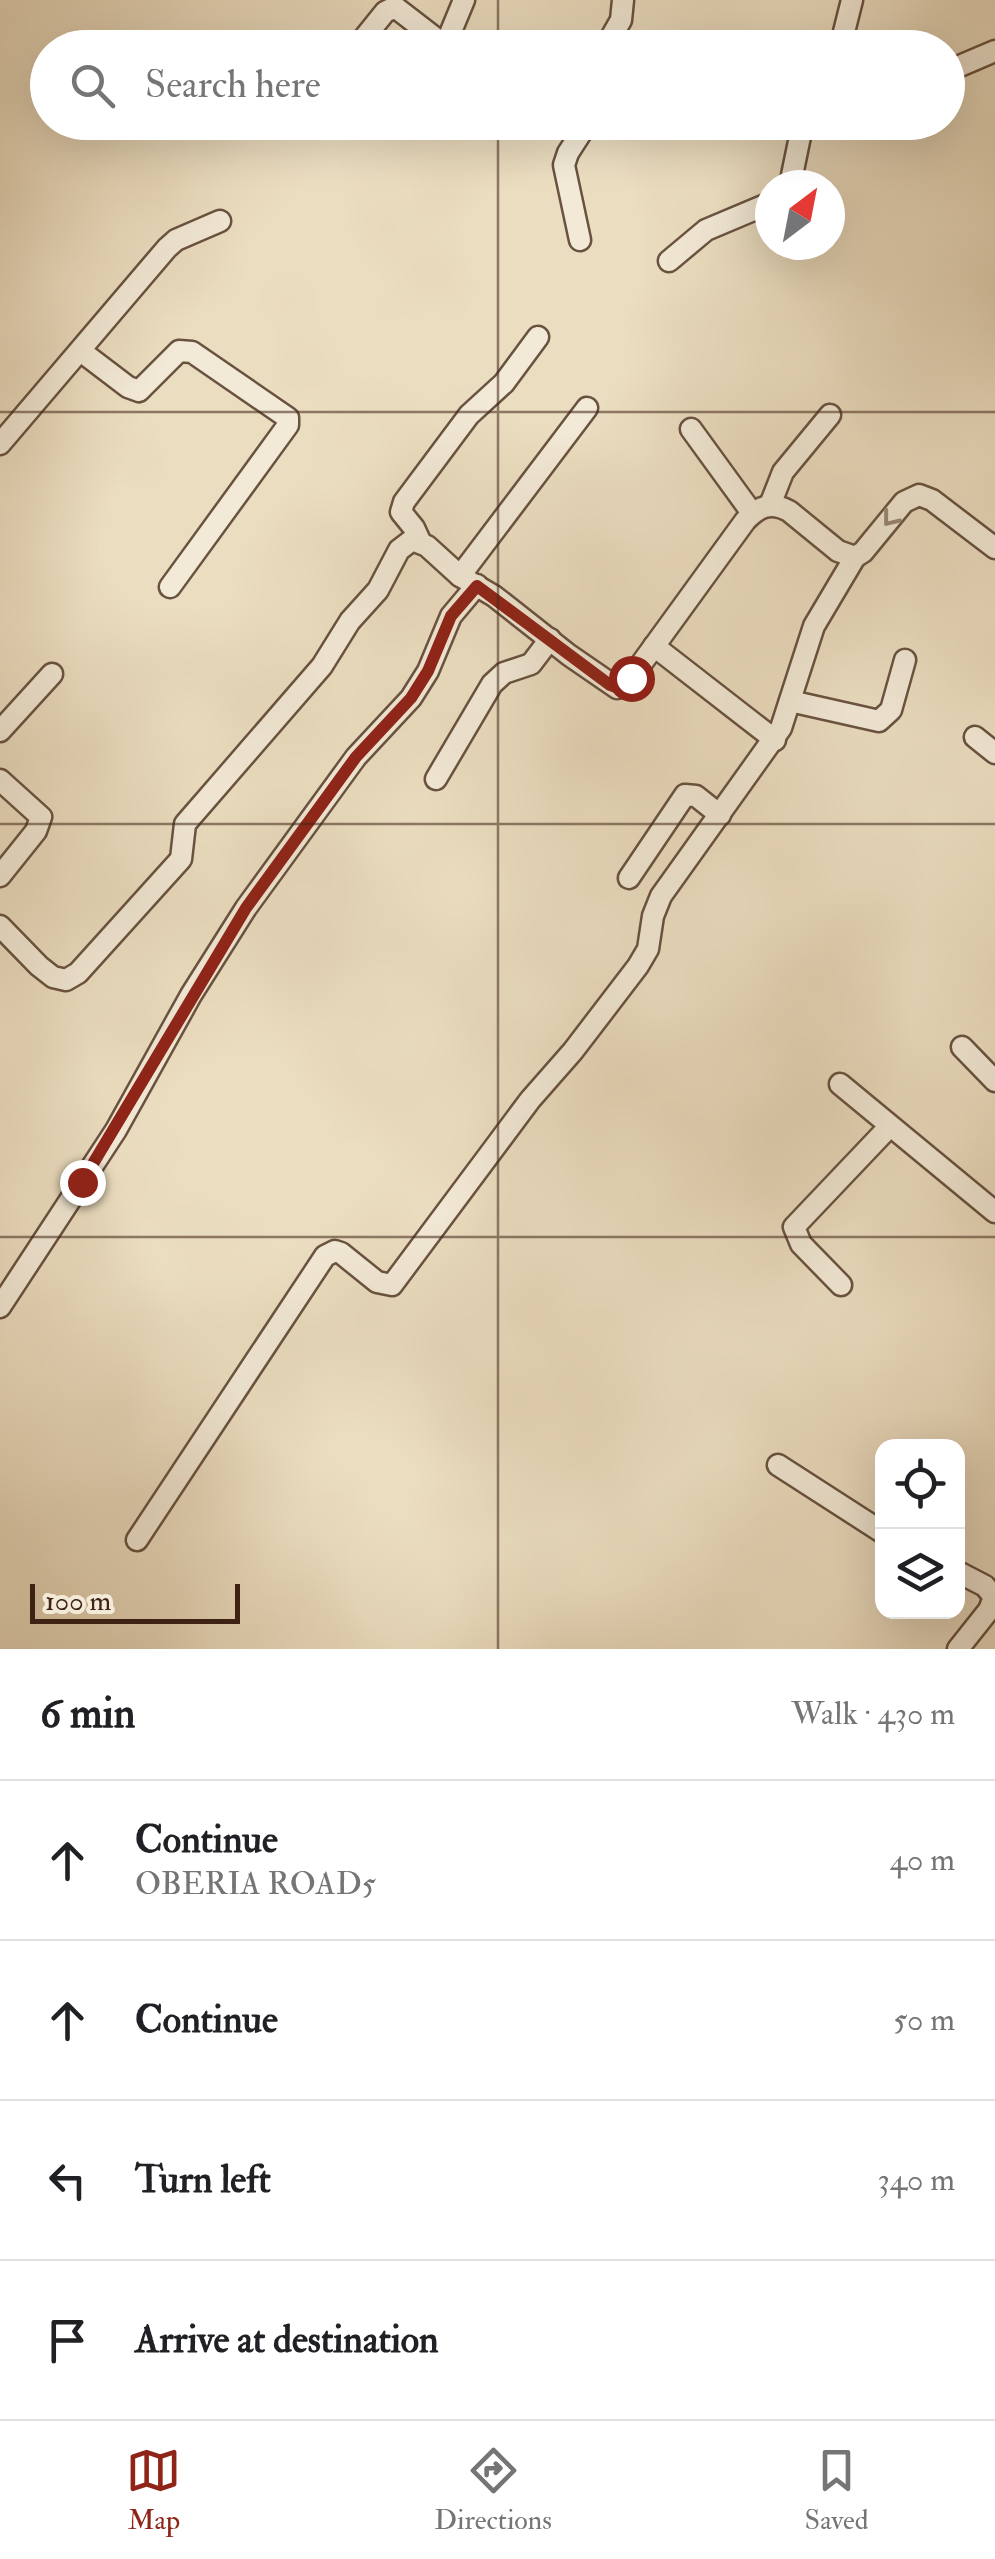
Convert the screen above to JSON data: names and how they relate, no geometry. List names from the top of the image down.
{
  "scale_bar": "100 m",
  "north": "top right",
  "page": {
    "search": "Search here",
    "scale": "100 m",
    "heading": ["6 min", "Walk · 430 m"],
    "list": [
      ["Continue", "OBERIA ROAD5", "40 m"],
      ["Continue", "50 m"],
      ["Turn left", "340 m"],
      "Arrive at destination"
    ],
    "nav": ["Map", "Directions", "Saved"]
  }
}
